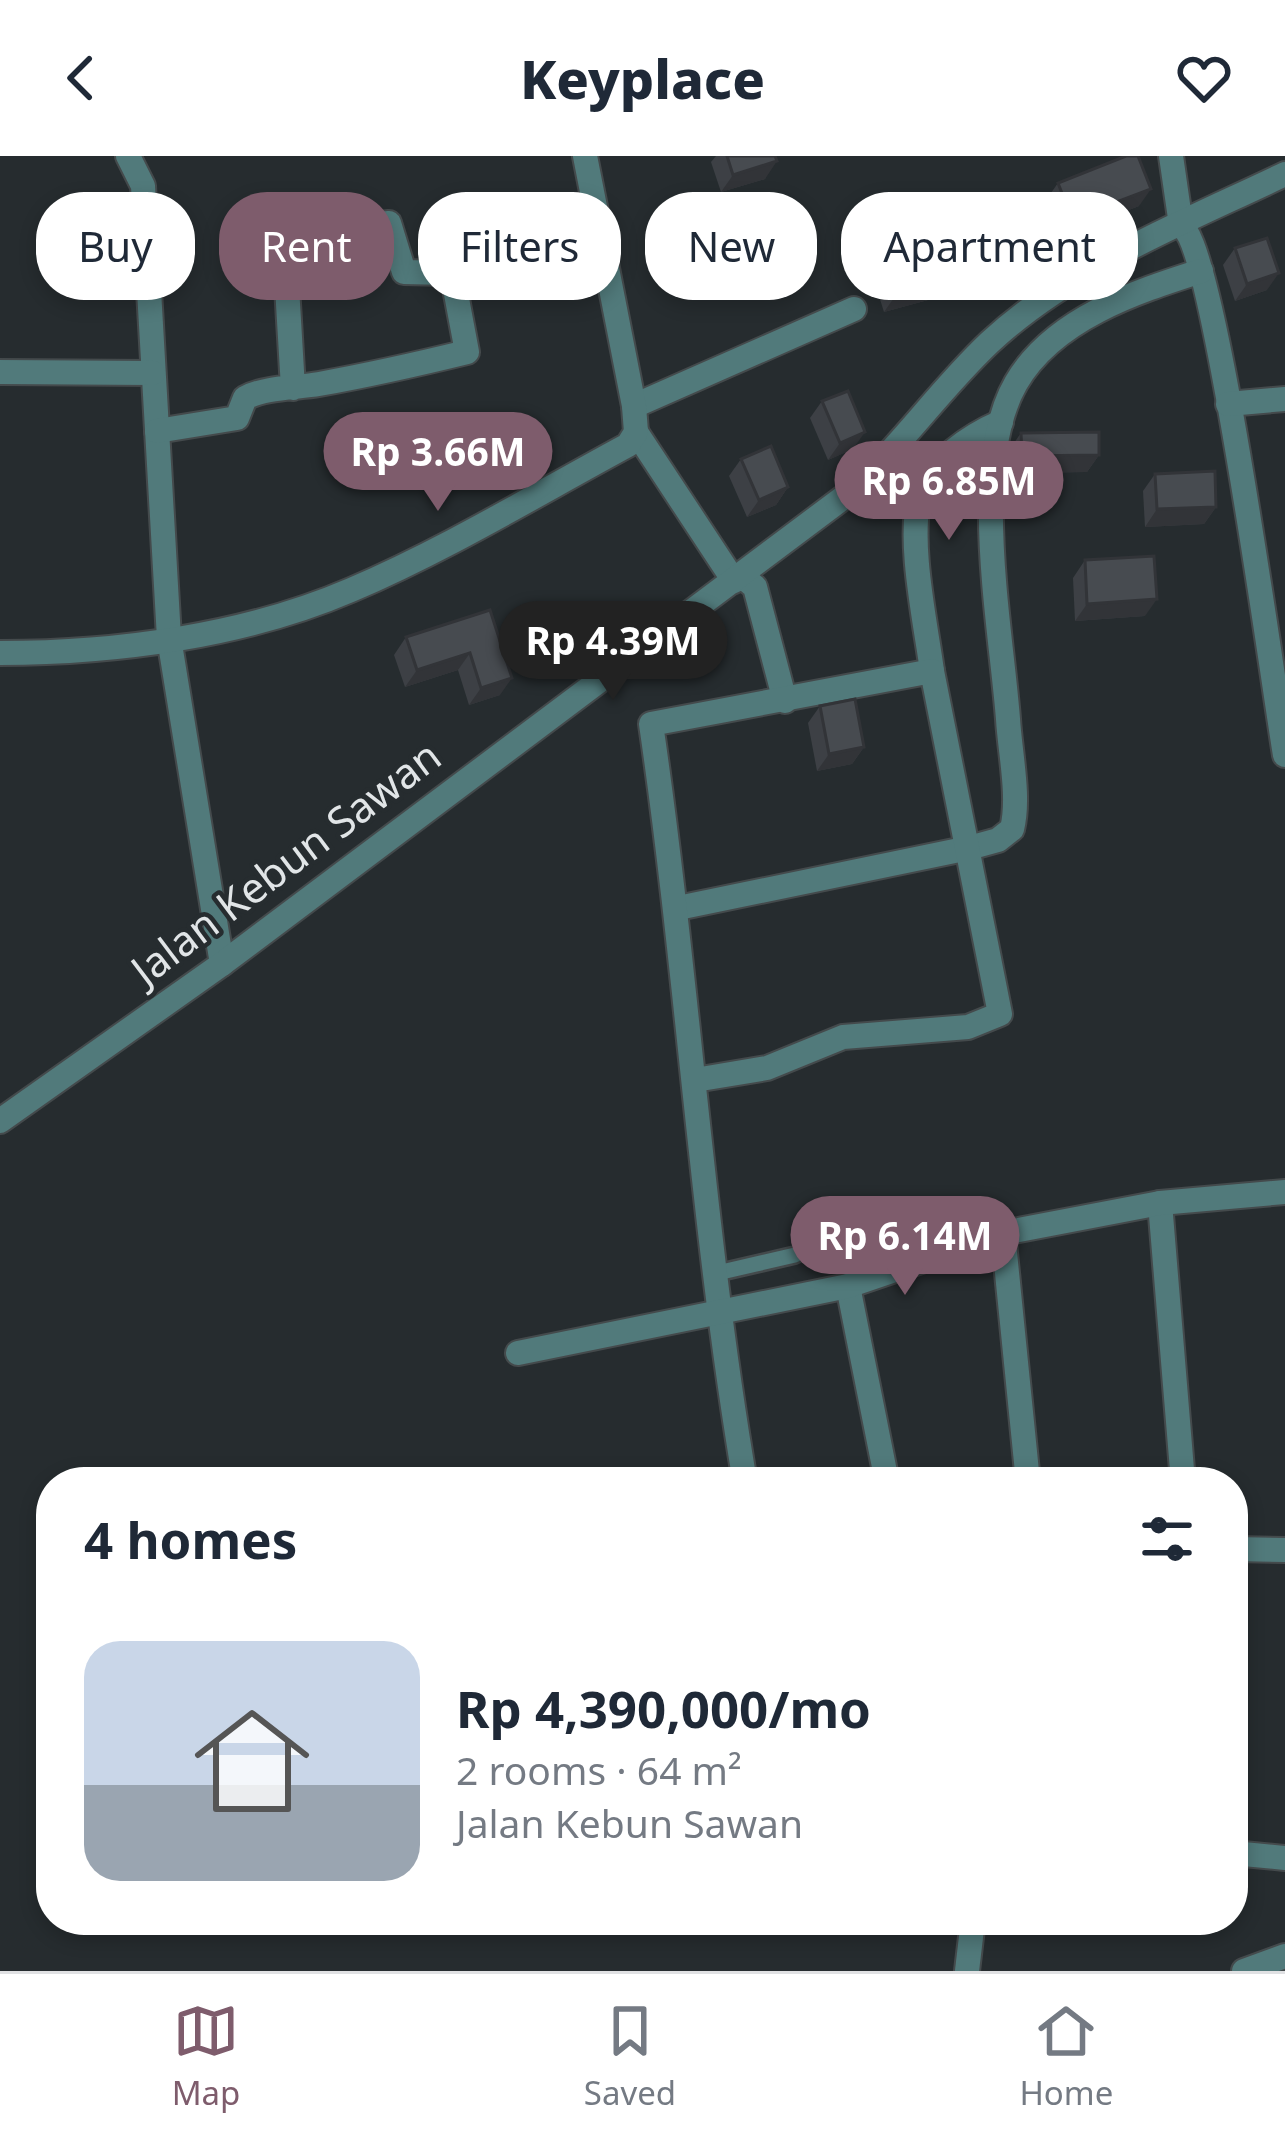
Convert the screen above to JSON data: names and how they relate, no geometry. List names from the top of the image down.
{
  "streets": {
    "street": ["Jalan Kebun Sawan"]
  },
  "page": {
    "header": "Keyplace",
    "chip": [
      "Buy",
      "Rent",
      "Filters",
      "New",
      "Apartment"
    ],
    "price": [
      "Rp 3.66M",
      "Rp 6.85M",
      "Rp 4.39M",
      "Rp 6.14M"
    ],
    "heading": "4 homes",
    "list": [
      {
        "name": "Rp 4,390,000/mo",
        "note": "2 rooms · 64 m² · Jalan Kebun Sawan"
      }
    ],
    "tabs": ["Map", "Saved", "Home"]
  }
}
